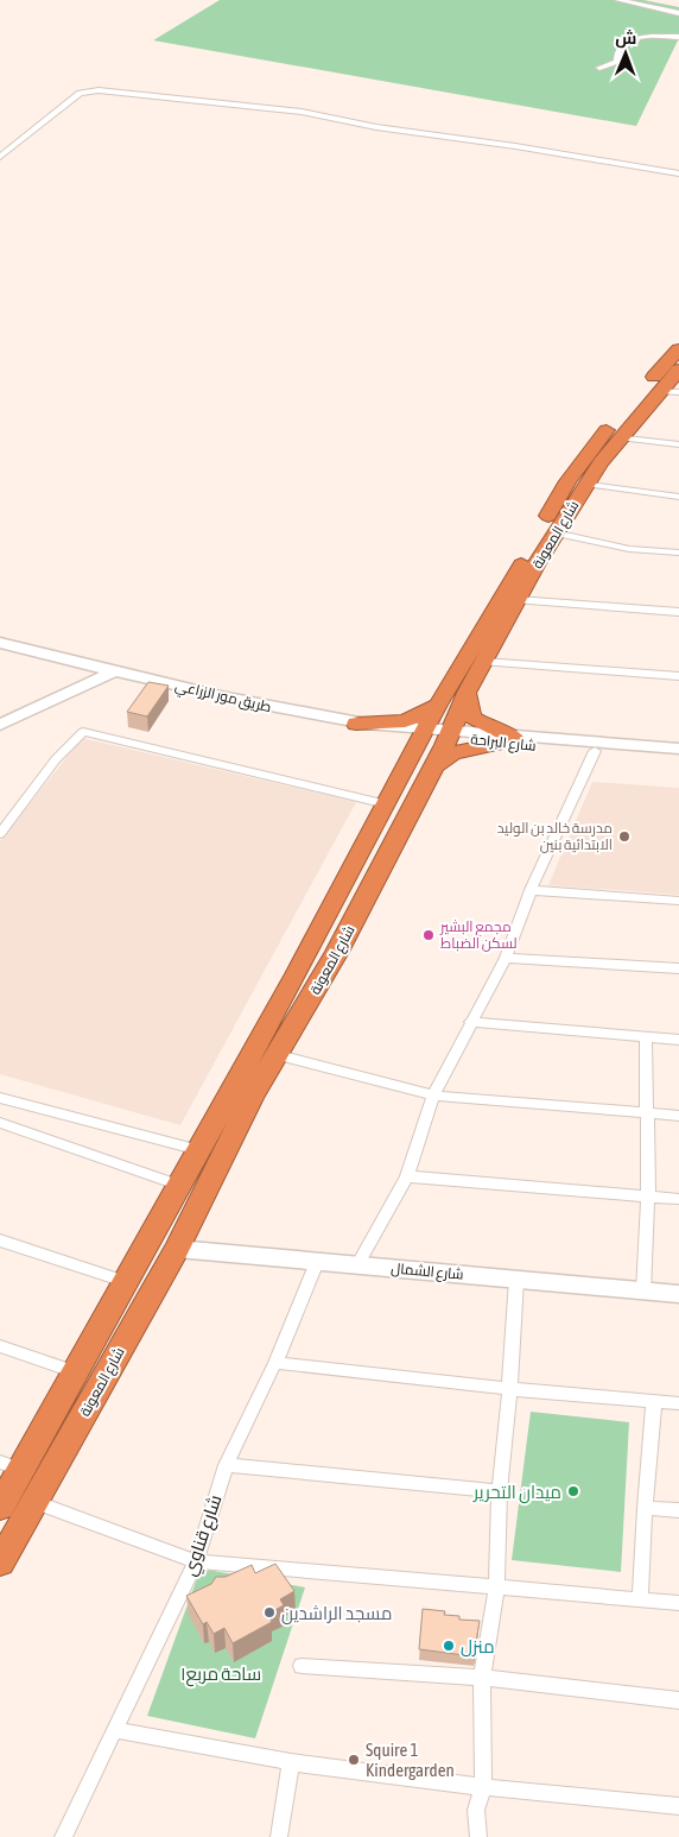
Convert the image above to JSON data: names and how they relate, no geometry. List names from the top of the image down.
{
  "streets": {
    "highway": ["شارع المعونة"],
    "street": [
      "طريق مور الزراعي",
      "شارع البراحة",
      "شارع الشمال",
      "شارع قناوي"
    ]
  },
  "crossings": [
    ["شارع المعونة", "طريق مور الزراعي"],
    ["شارع المعونة", "شارع البراحة"],
    ["شارع المعونة", "شارع الشمال"],
    ["طريق مور الزراعي", "شارع البراحة"],
    ["شارع الشمال", "شارع قناوي"]
  ],
  "parks": ["ساحة مربع١"],
  "places": [
    "مدرسة خالد بن الوليد الابتدائية بنين",
    "مجمع البشير لسكن الضباط",
    "ميدان التحرير",
    "مسجد الراشدين",
    "منزل",
    "Squire 1 Kindergarden"
  ],
  "north": "top"
}
